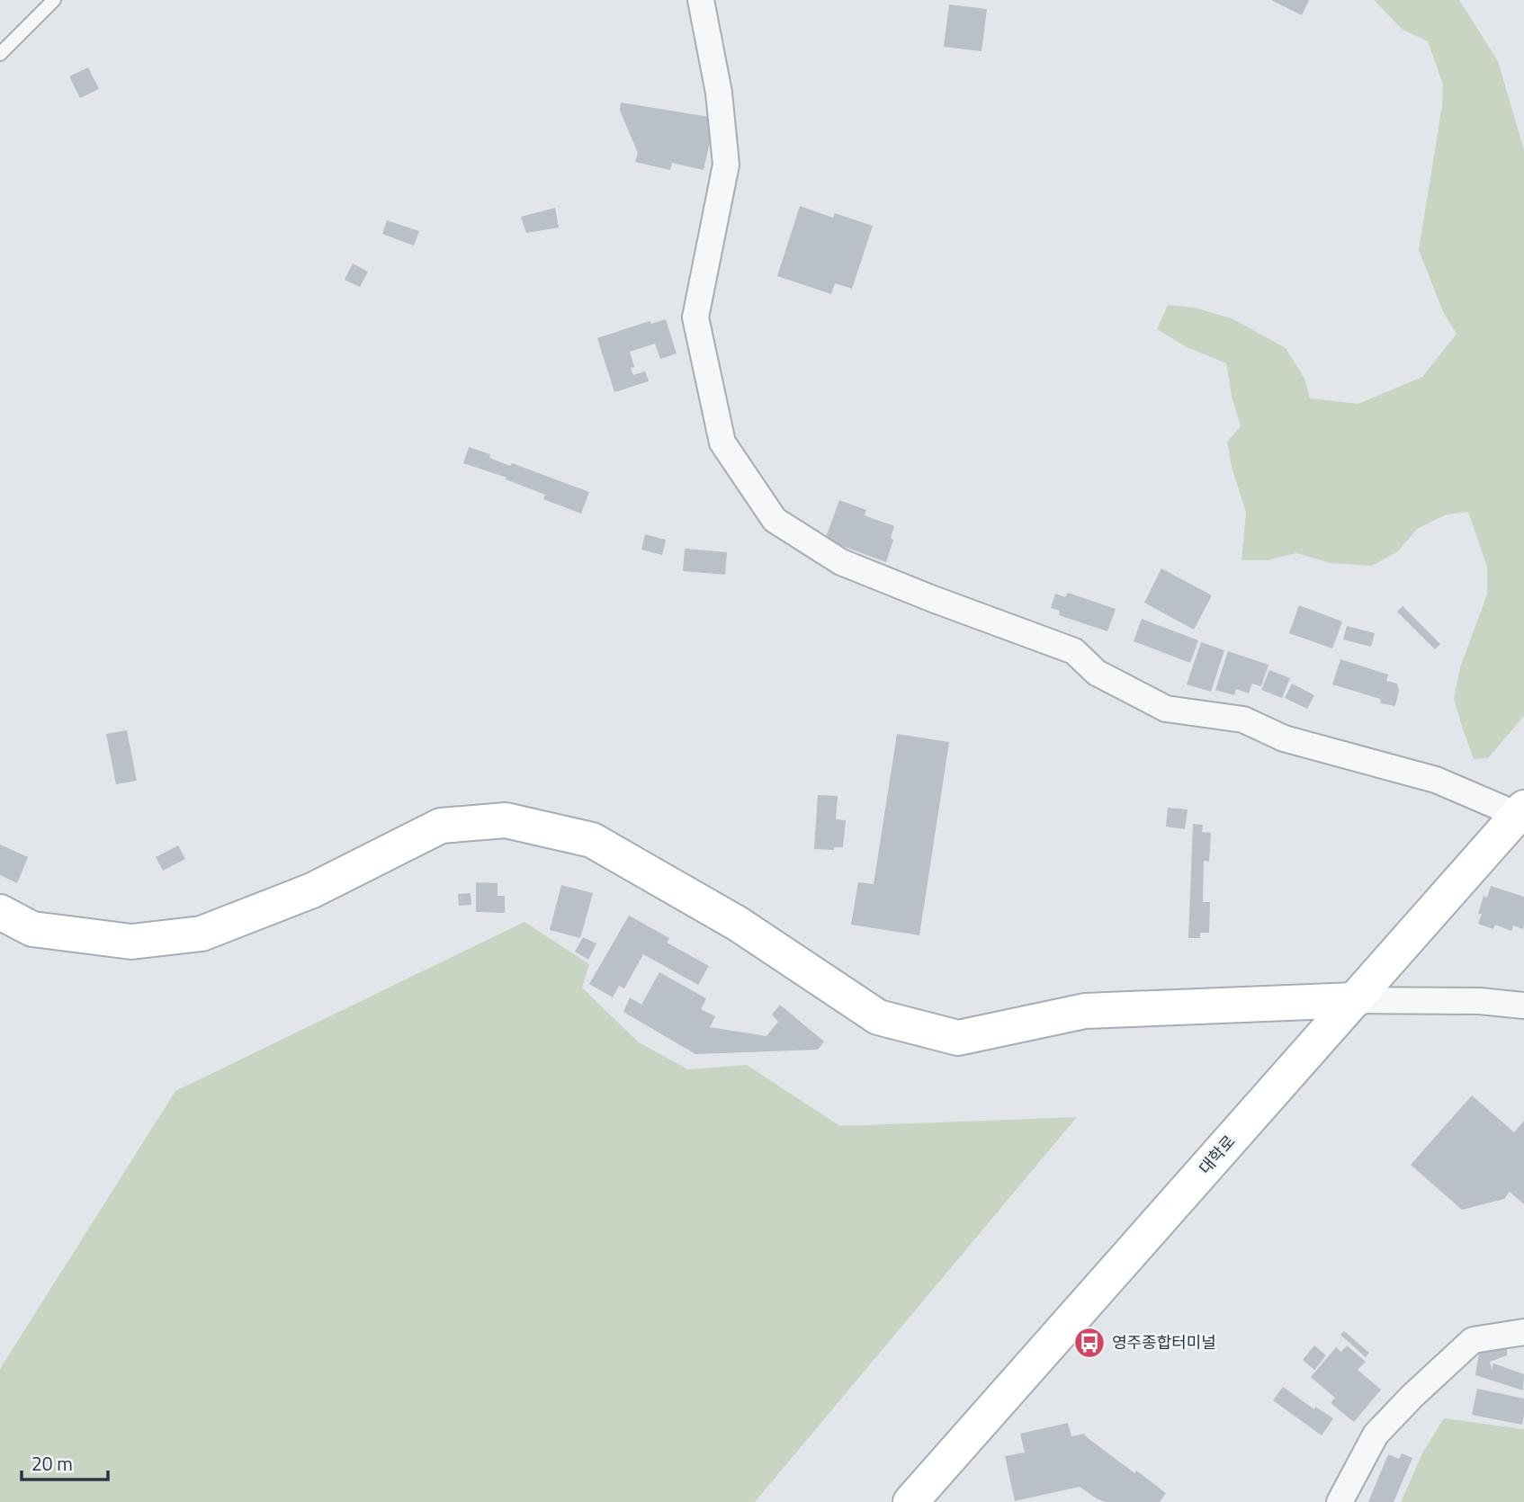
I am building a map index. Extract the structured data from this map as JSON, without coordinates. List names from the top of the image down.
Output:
{
  "streets": {
    "street": ["대학로"]
  },
  "places": {
    "bus stop": ["영주종합터미널"]
  },
  "scale_bar": "20 m"
}
